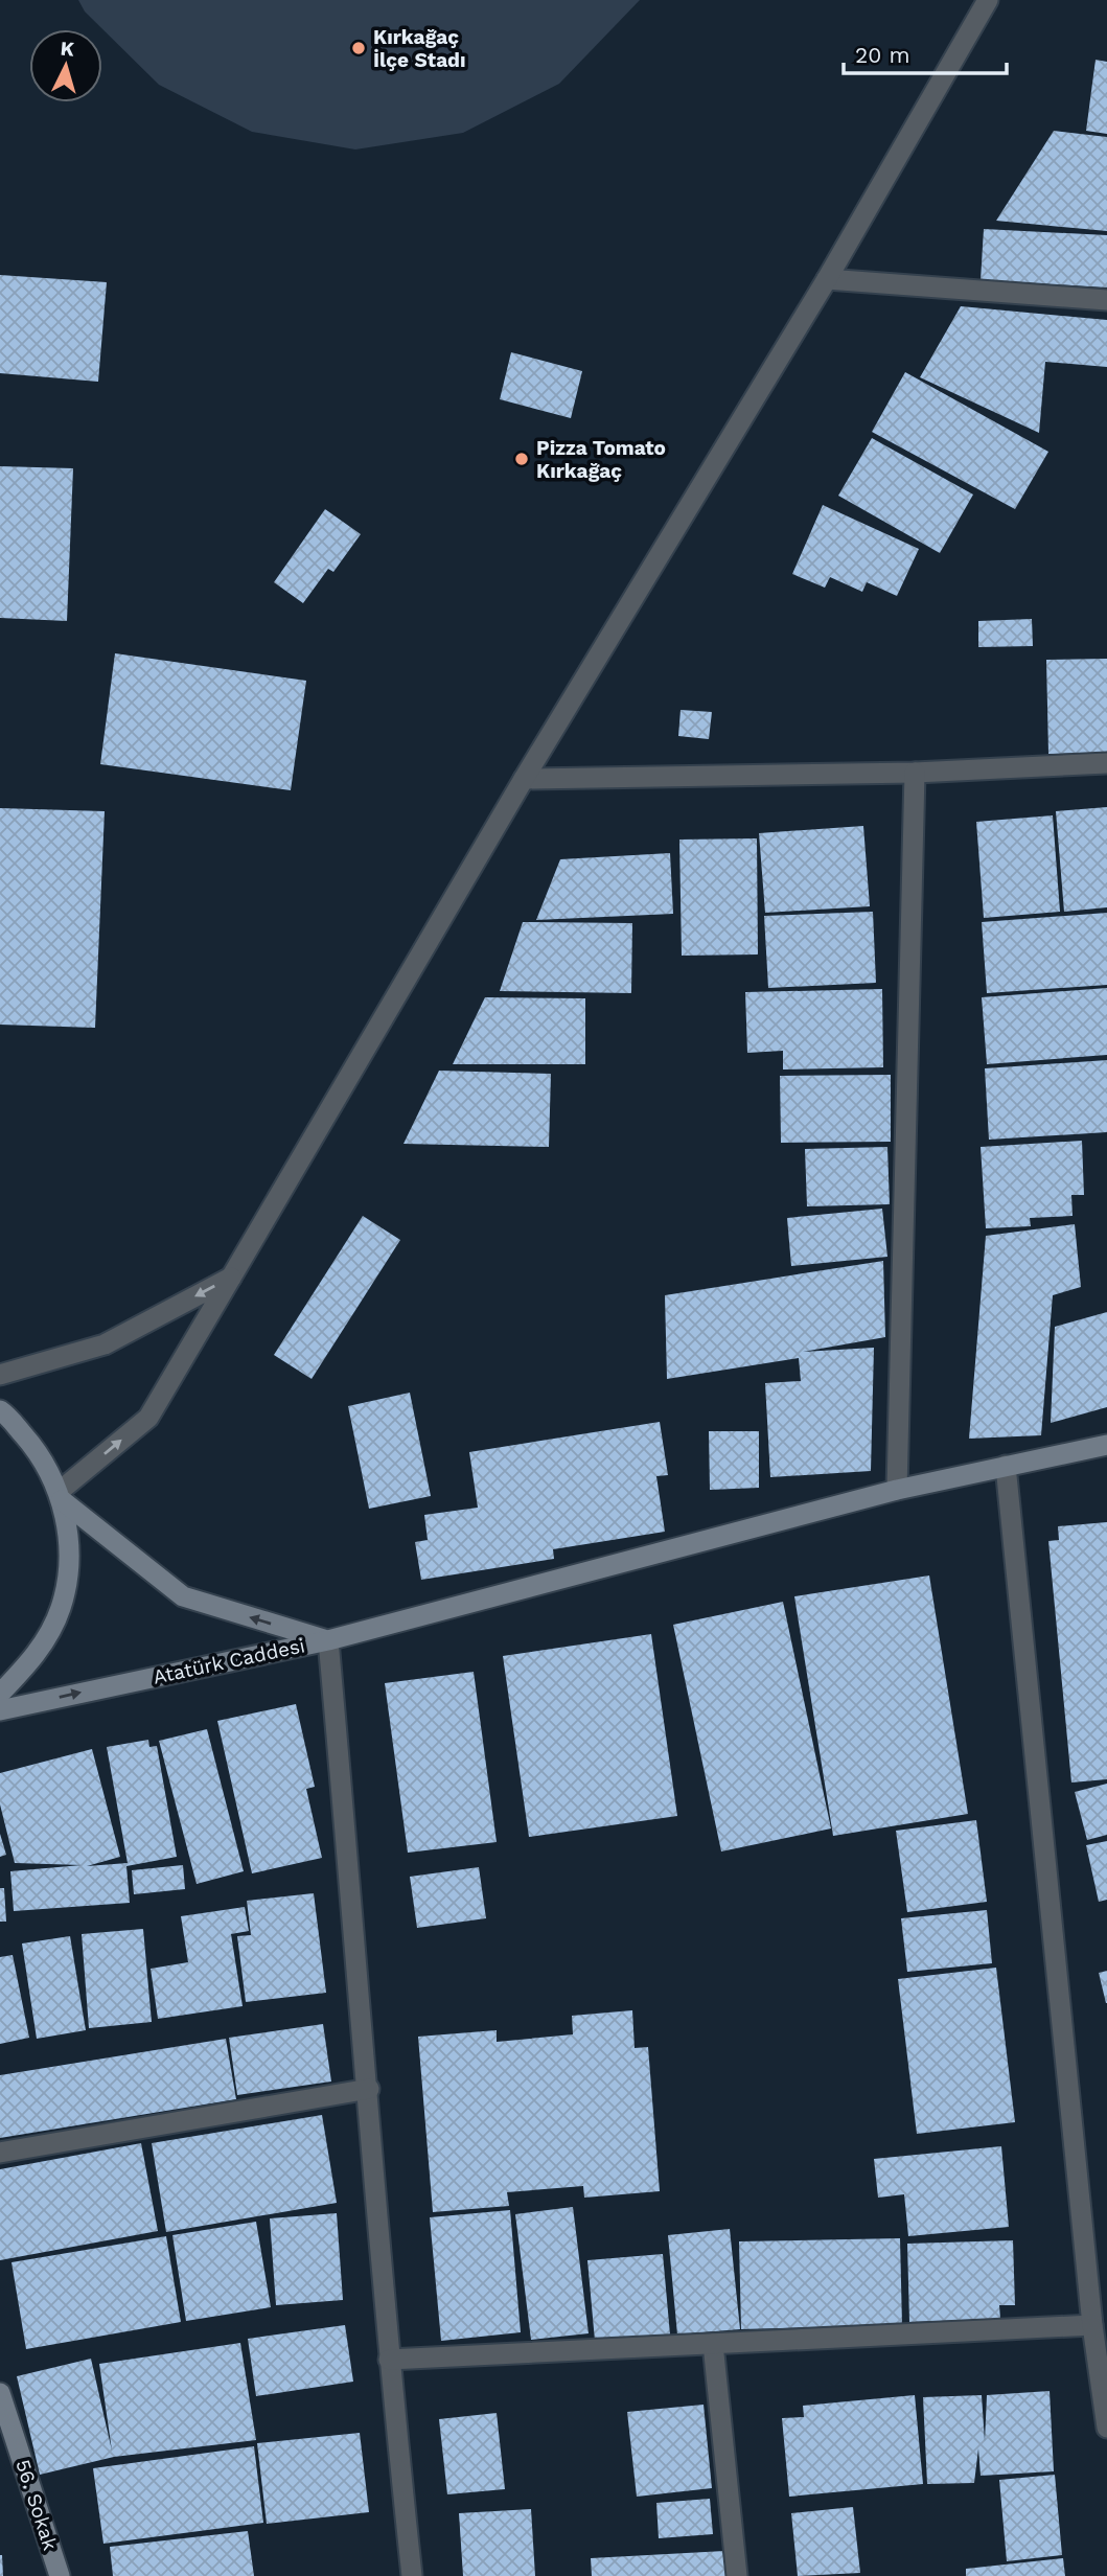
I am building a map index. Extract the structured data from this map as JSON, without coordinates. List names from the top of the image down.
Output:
{
  "streets": {
    "main road": ["Atatürk Caddesi", "56. Sokak"]
  },
  "places": ["Kırkağaç İlçe Stadı", "Pizza Tomato Kırkağaç"],
  "scale_bar": "20 m",
  "north": "top"
}
